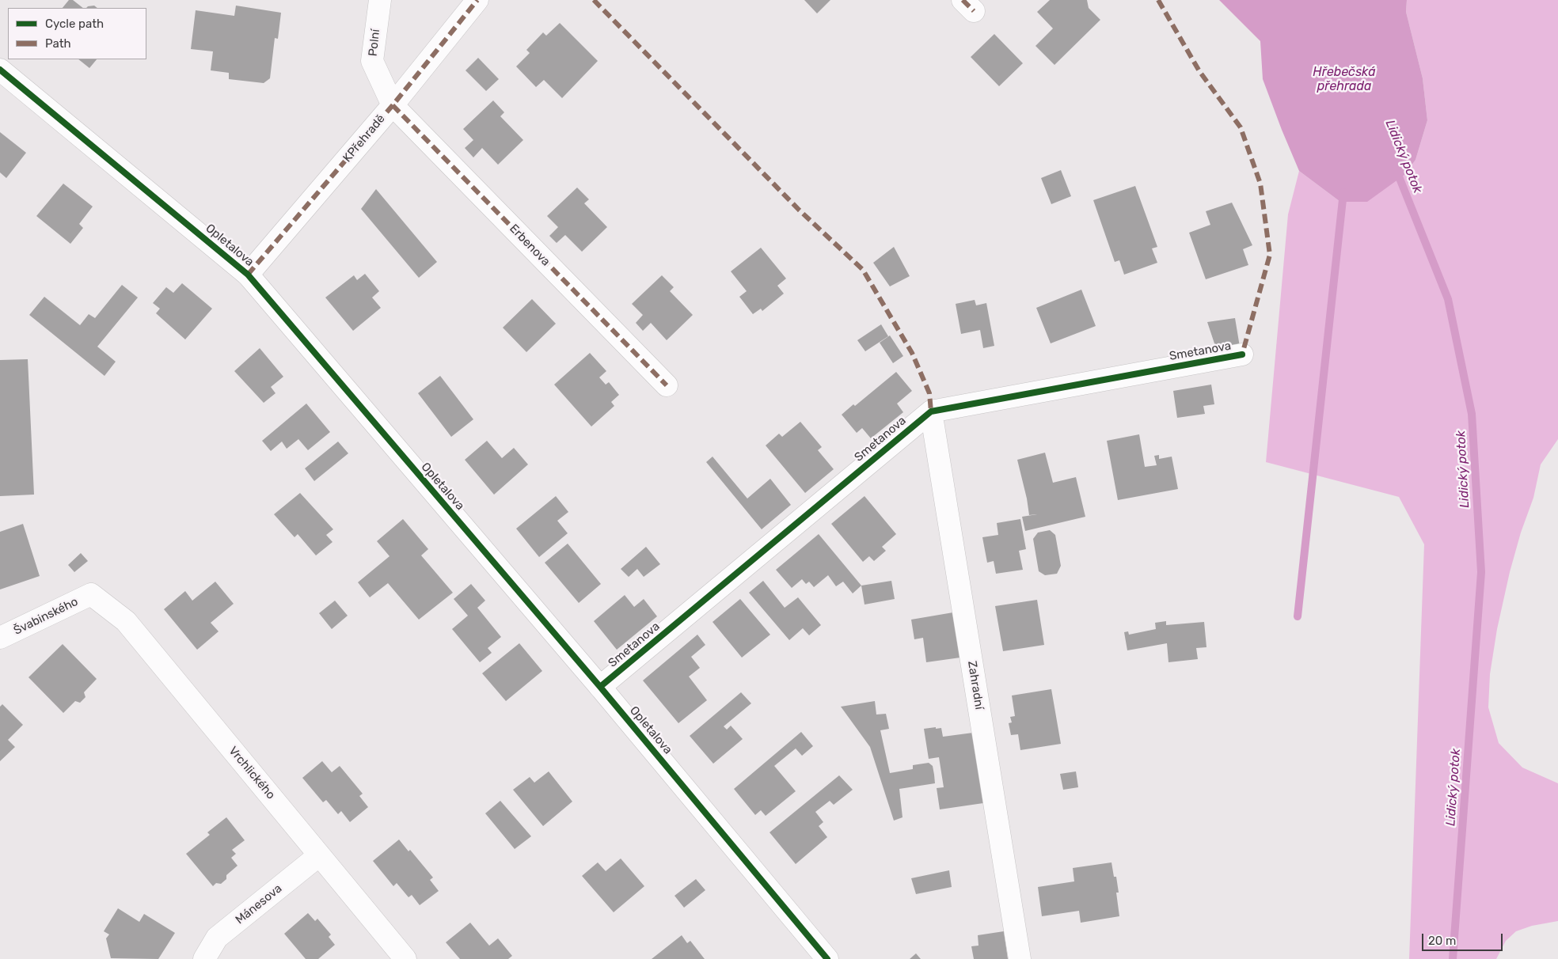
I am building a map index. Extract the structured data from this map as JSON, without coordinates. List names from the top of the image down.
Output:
{
  "streets": {
    "street": [
      "Polní",
      "KPřehradě",
      "Opletalova",
      "Erbenova",
      "Smetanova",
      "Švabinského",
      "Zahradní",
      "Vrchlického",
      "Mánesova"
    ]
  },
  "crossings": [
    ["Polní", "KPřehradě"],
    ["Polní", "Erbenova"],
    ["KPřehradě", "Opletalova"],
    ["KPřehradě", "Erbenova"],
    ["Opletalova", "Smetanova"],
    ["Smetanova", "Zahradní"],
    ["Švabinského", "Vrchlického"],
    ["Vrchlického", "Mánesova"]
  ],
  "water": ["Hřebečská přehrada", "Lidický potok"],
  "legend": ["Cycle path", "Path"],
  "scale_bar": "20 m"
}
